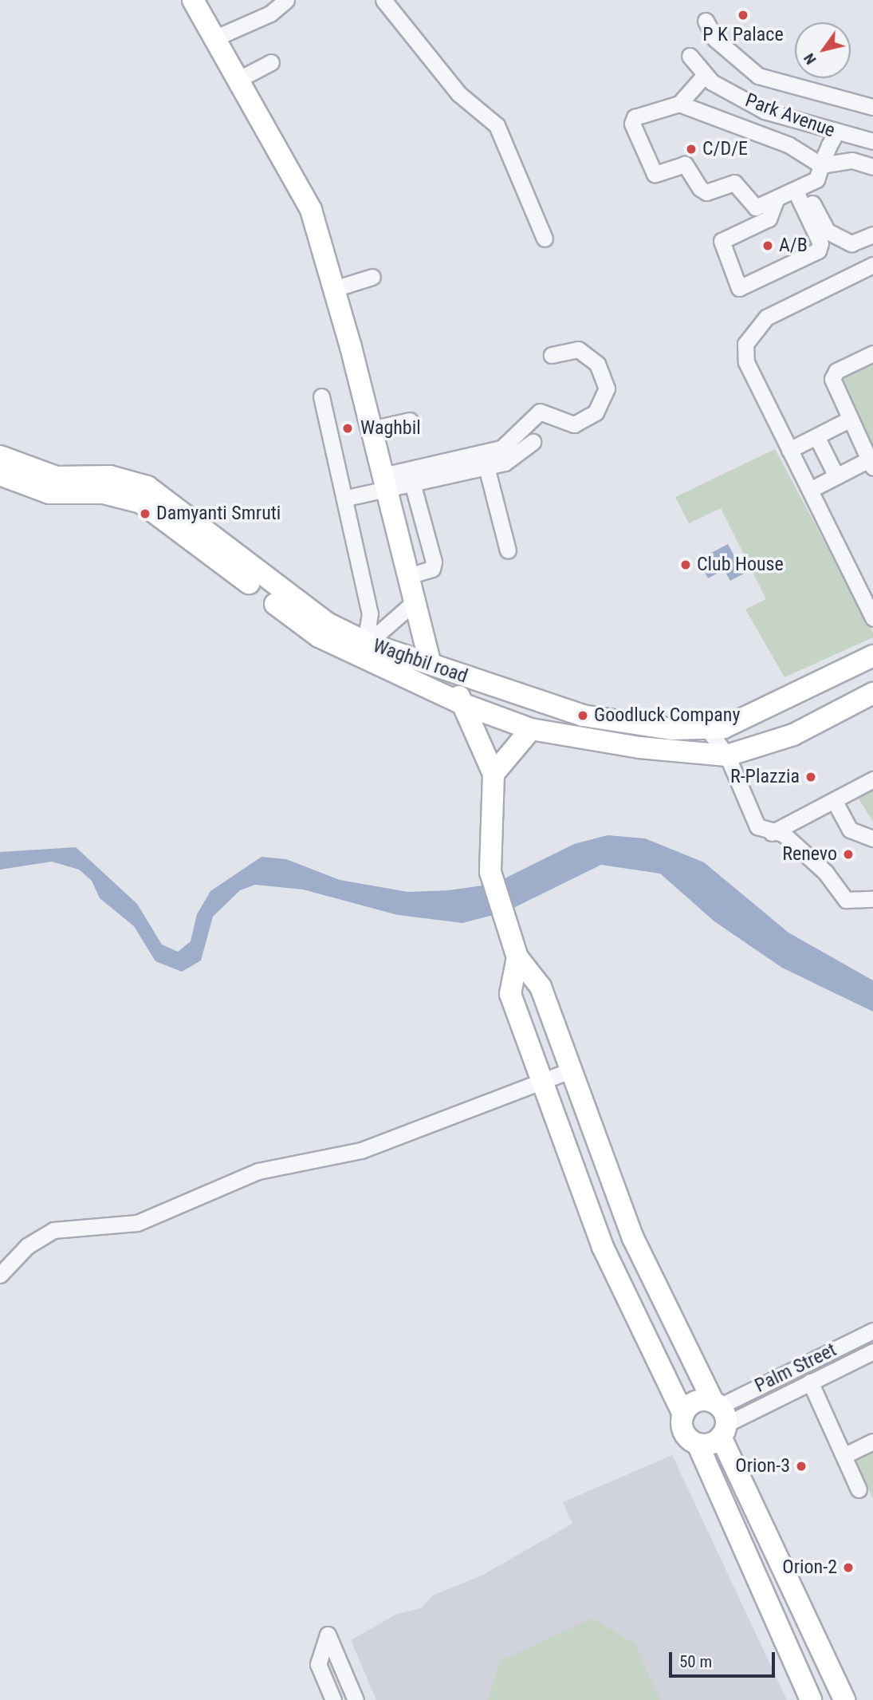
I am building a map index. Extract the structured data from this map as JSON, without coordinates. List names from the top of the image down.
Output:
{
  "streets": {
    "main road": ["Waghbil road"],
    "street": ["Park Avenue", "Palm Street"]
  },
  "places": [
    "P K Palace",
    "C/D/E",
    "A/B",
    "Waghbil",
    "Damyanti Smruti",
    "Club House",
    "Goodluck Company",
    "R-Plazzia",
    "Renevo",
    "Orion-3",
    "Orion-2"
  ],
  "scale_bar": "50 m",
  "north": "bottom left"
}
